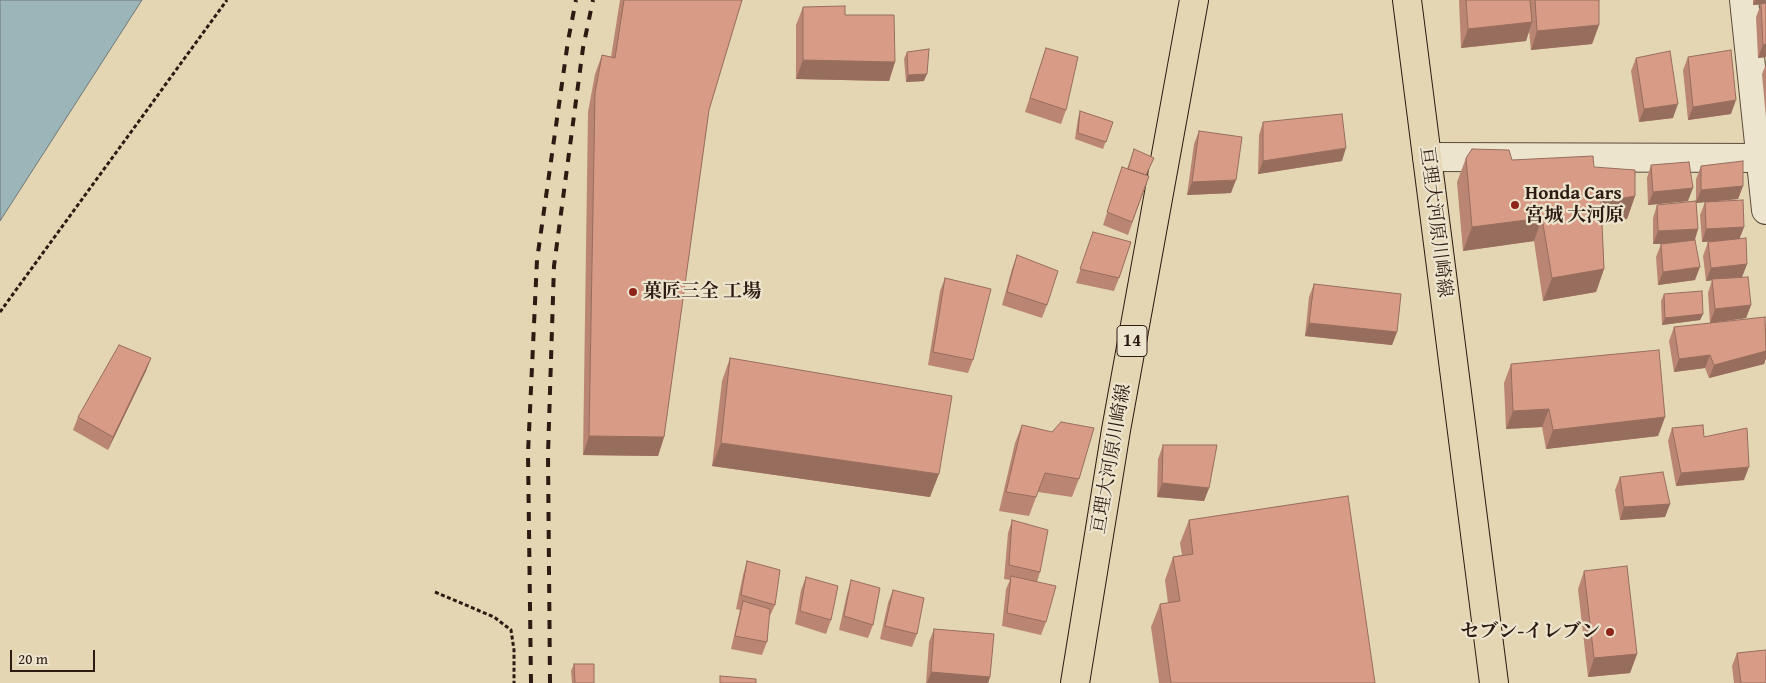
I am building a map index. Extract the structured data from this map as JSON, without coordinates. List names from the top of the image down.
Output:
{
  "streets": {
    "main road": ["亘理大河原川崎線", "14"]
  },
  "places": ["Honda Cars 宮城 大河原", "菓匠三全 工場", "セブン-イレブン"],
  "scale_bar": "20 m"
}
